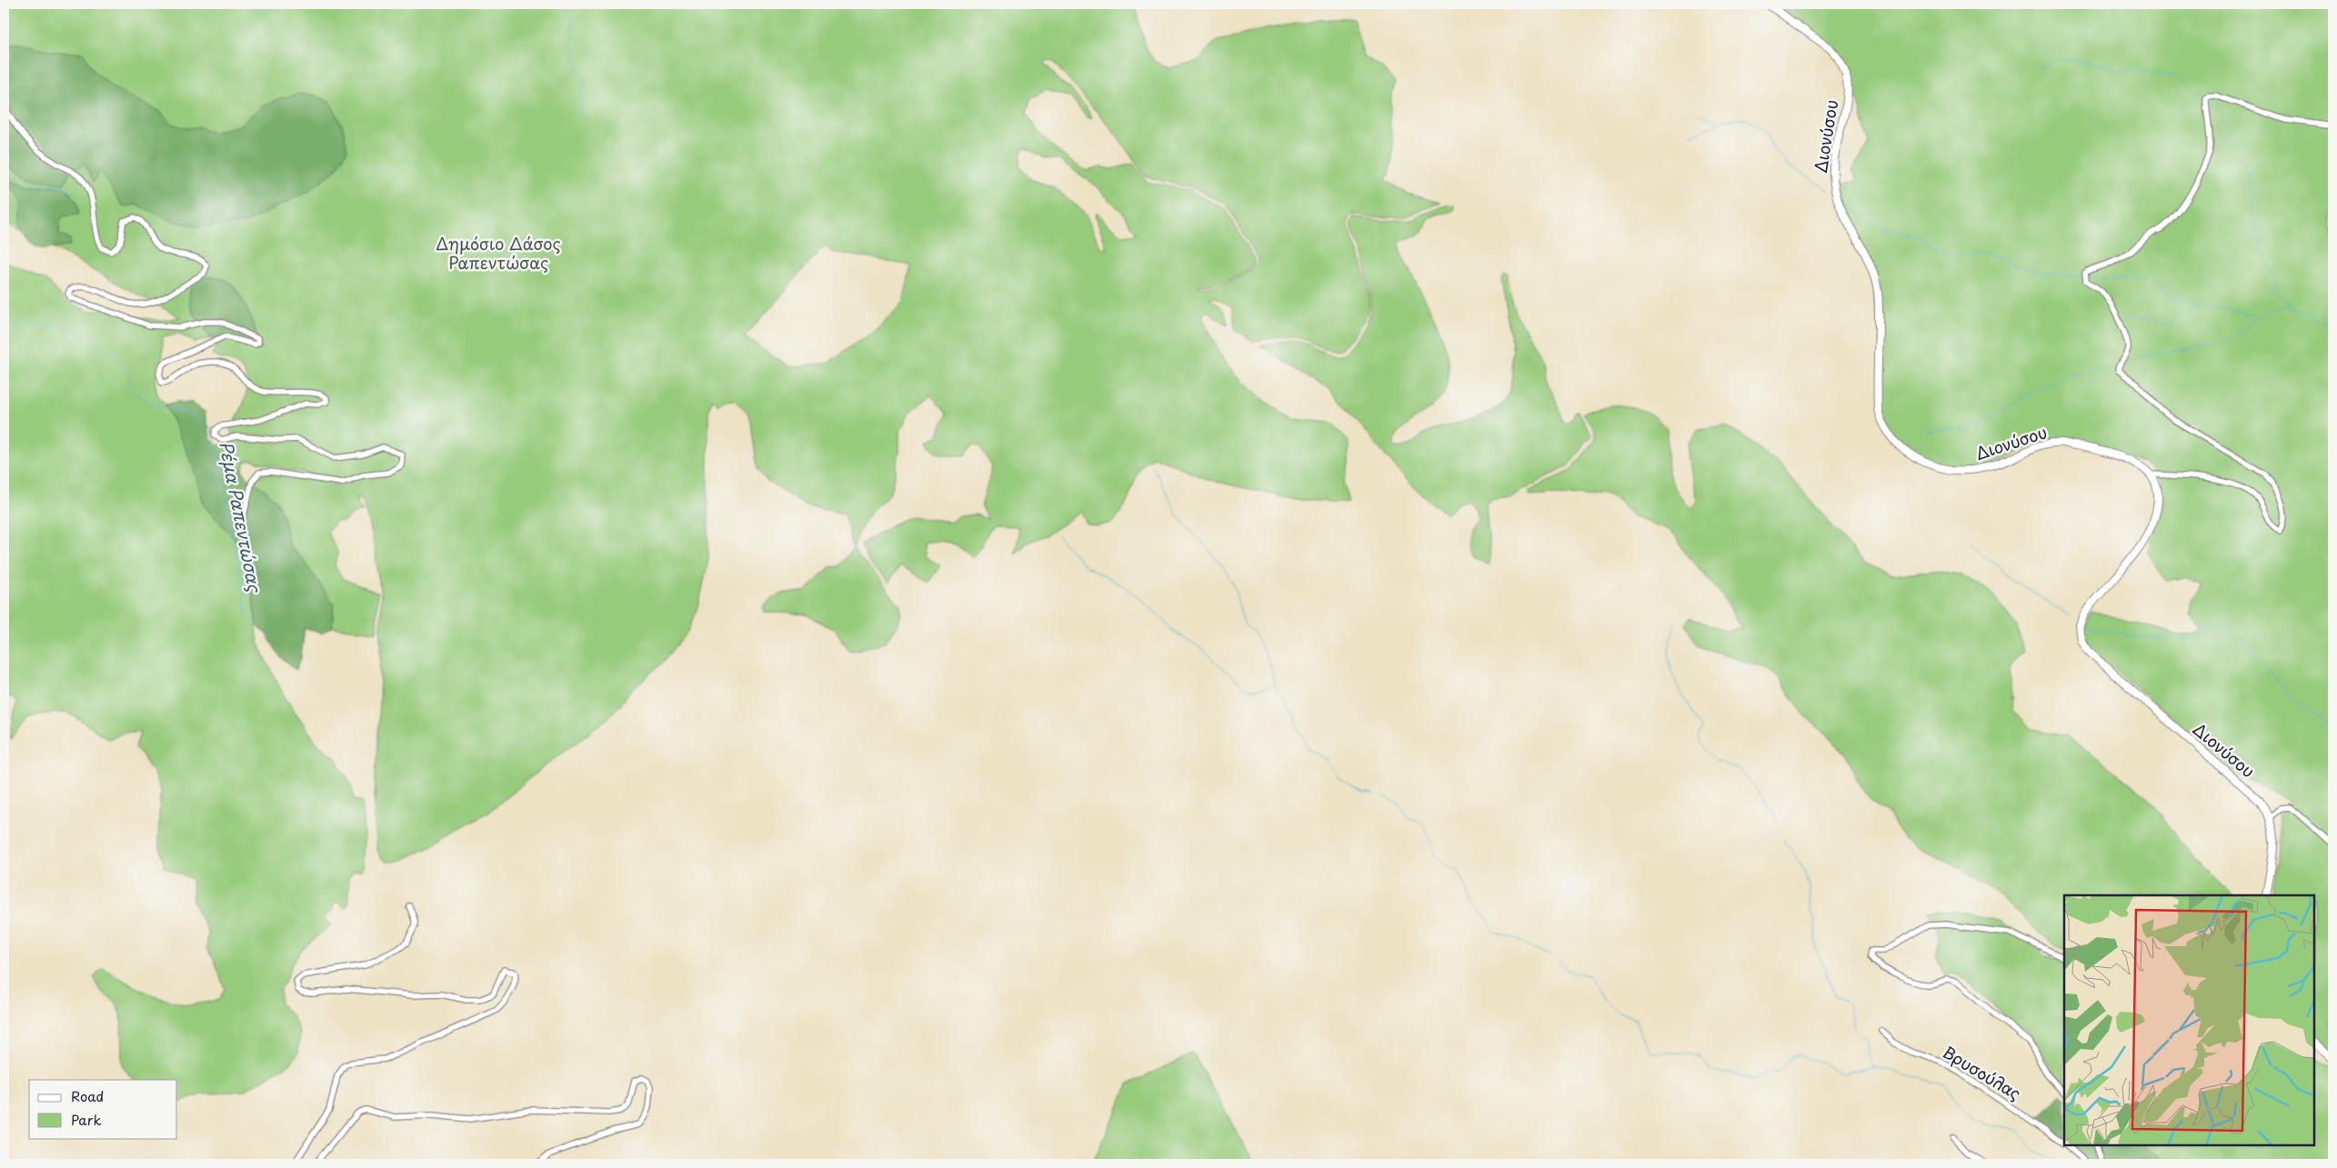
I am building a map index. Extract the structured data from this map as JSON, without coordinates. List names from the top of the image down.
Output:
{
  "streets": {
    "main road": ["Διονύσου"],
    "street": ["Βρυσούλας"]
  },
  "water": ["Ρέμα Ραπεντώσας"],
  "parks": ["Δημόσιο Δάσος Ραπεντώσας"],
  "legend": ["Road", "Park"]
}
